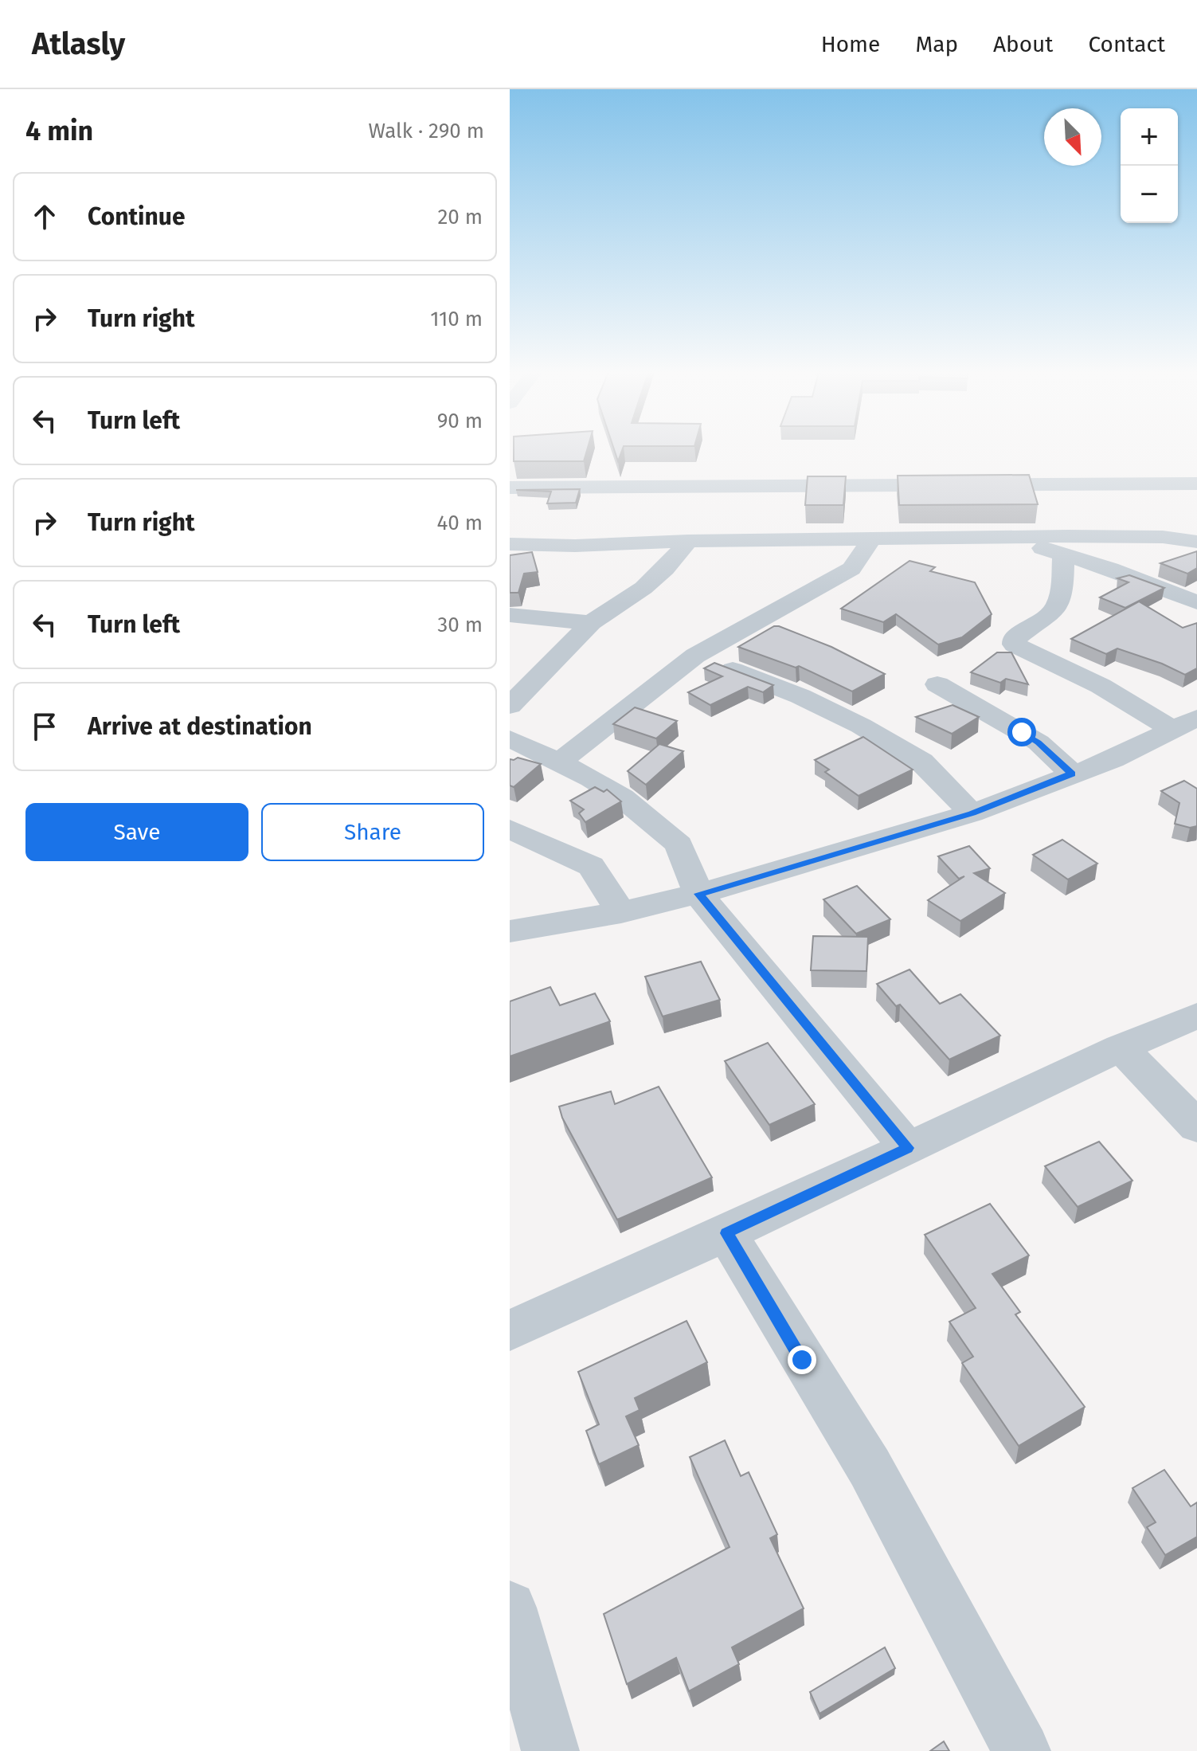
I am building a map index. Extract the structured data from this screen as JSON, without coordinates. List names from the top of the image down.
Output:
{
  "north": "bottom right",
  "page": {
    "header": "Atlasly",
    "nav": [
      "Home",
      "Map",
      "About",
      "Contact"
    ],
    "heading": ["4 min", "Walk · 290 m"],
    "map_buttons": ["+", "−"],
    "list": [
      ["Continue", "20 m"],
      ["Turn right", "110 m"],
      ["Turn left", "90 m"],
      ["Turn right", "40 m"],
      ["Turn left", "30 m"],
      "Arrive at destination"
    ],
    "buttons": ["Save", "Share"]
  }
}
